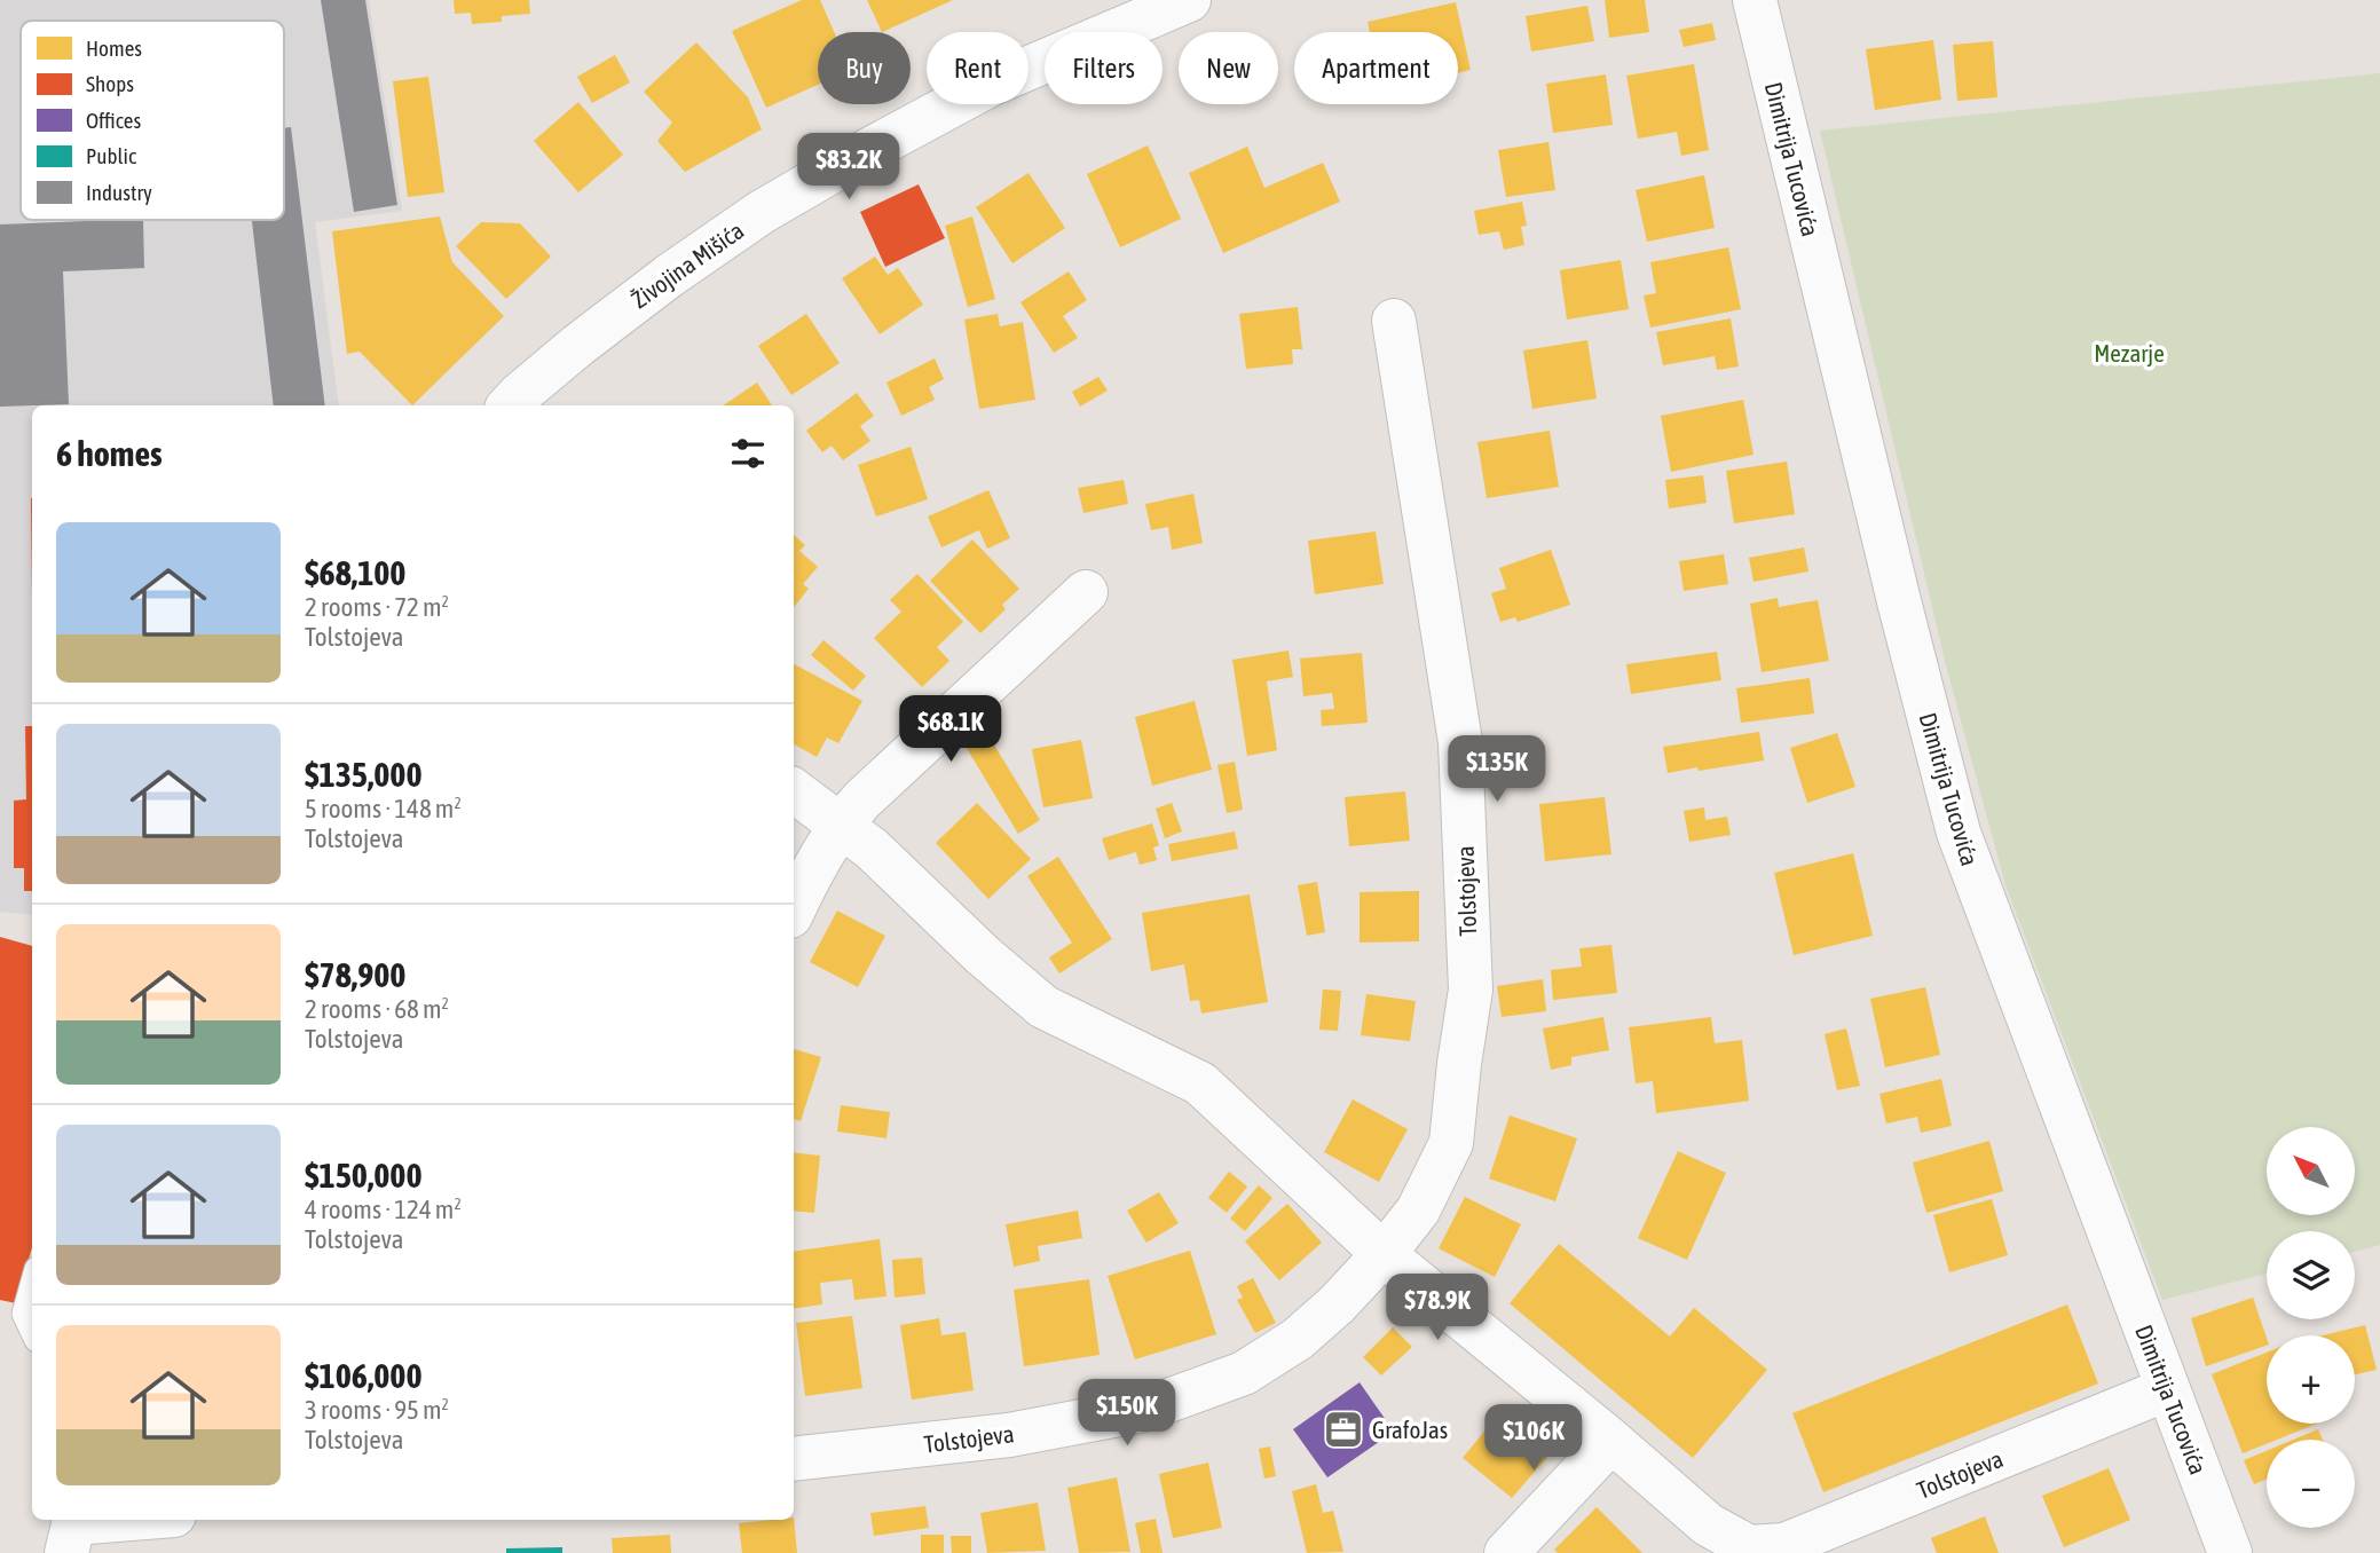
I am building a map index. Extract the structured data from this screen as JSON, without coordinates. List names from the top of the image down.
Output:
{
  "streets": {
    "street": ["Dimitrija Tucovića", "Živojina Mišića", "Tolstojeva"]
  },
  "crossings": [
    ["Dimitrija Tucovića", "Tolstojeva"]
  ],
  "parks": ["Mezarje"],
  "places": {
    "office": ["GrafoJas"]
  },
  "legend": [
    "Homes",
    "Shops",
    "Offices",
    "Public",
    "Industry"
  ],
  "north": "top left",
  "page": {
    "chip": [
      "Buy",
      "Rent",
      "Filters",
      "New",
      "Apartment"
    ],
    "price": [
      "$83.2K",
      "$68.1K",
      "$135K",
      "$78.9K",
      "$150K",
      "$106K"
    ],
    "heading": "6 homes",
    "list": [
      {
        "name": "$68,100",
        "note": "2 rooms · 72 m² · Tolstojeva"
      },
      {
        "name": "$135,000",
        "note": "5 rooms · 148 m² · Tolstojeva"
      },
      {
        "name": "$78,900",
        "note": "2 rooms · 68 m² · Tolstojeva"
      },
      {
        "name": "$150,000",
        "note": "4 rooms · 124 m² · Tolstojeva"
      },
      {
        "name": "$106,000",
        "note": "3 rooms · 95 m² · Tolstojeva"
      }
    ],
    "map_buttons": ["+", "−"]
  }
}
